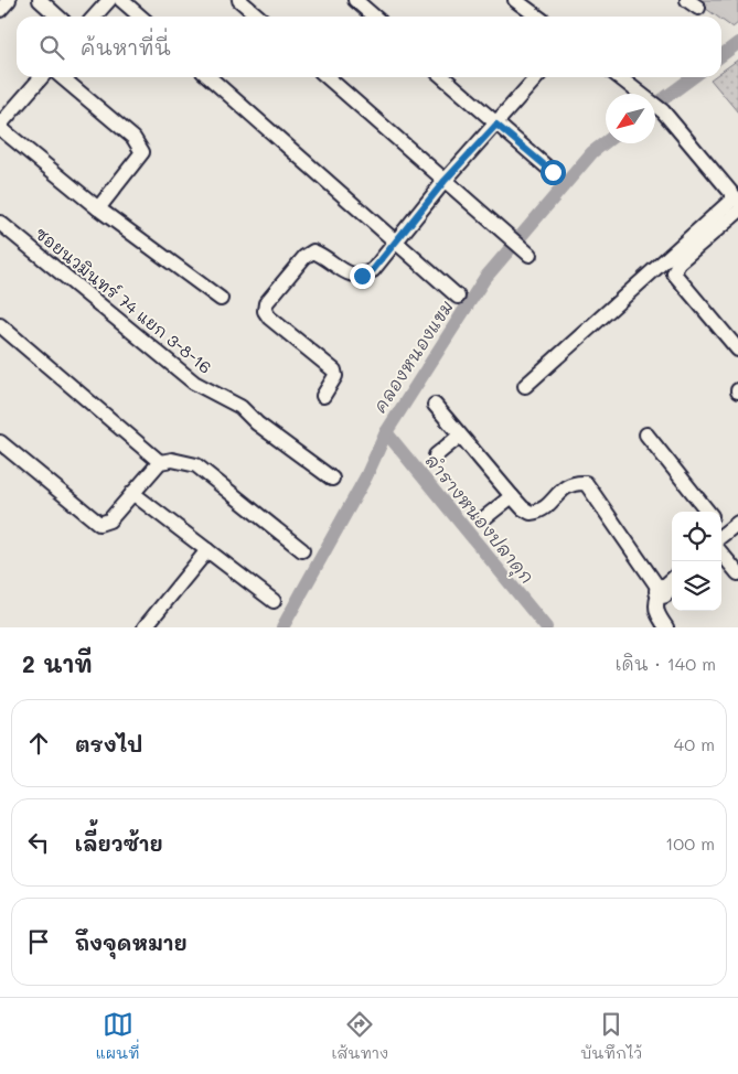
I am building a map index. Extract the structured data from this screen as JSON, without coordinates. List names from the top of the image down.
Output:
{
  "streets": {
    "street": ["ซอยนวมินทร์ 74 แยก 3-8-16"]
  },
  "water": ["คลองหนองแขม", "ลำรางหนองปลาดุก"],
  "north": "bottom left",
  "page": {
    "search": "ค้นหาที่นี่",
    "heading": ["2 นาที", "เดิน · 140 m"],
    "list": [
      ["ตรงไป", "40 m"],
      ["เลี้ยวซ้าย", "100 m"],
      "ถึงจุดหมาย"
    ],
    "nav": ["แผนที่", "เส้นทาง", "บันทึกไว้"]
  }
}
